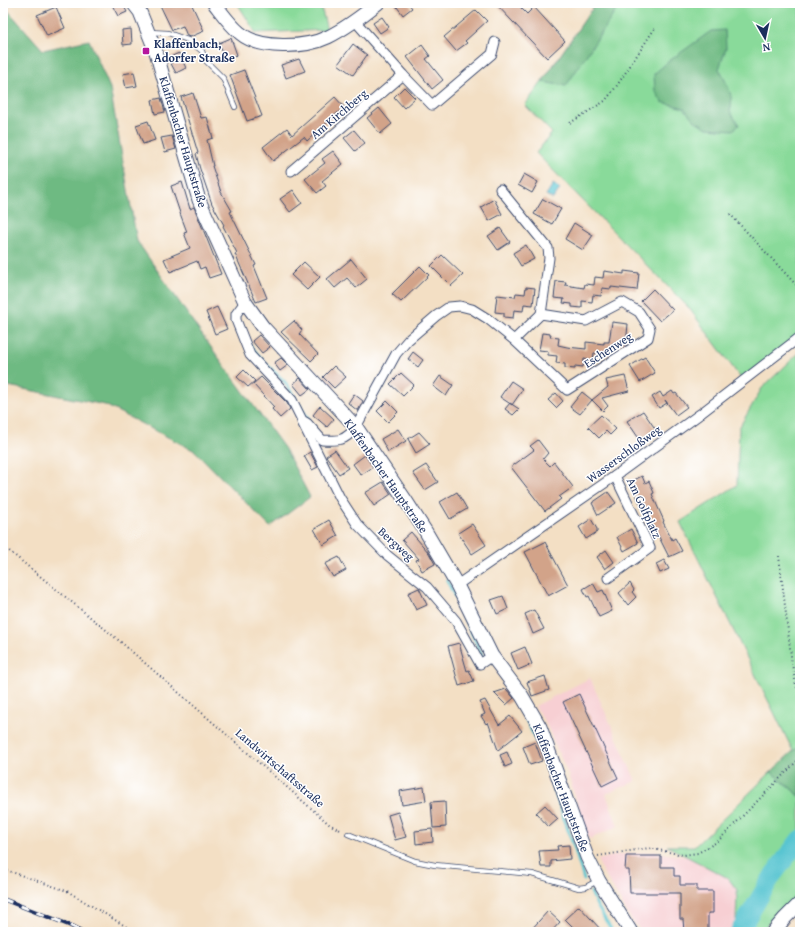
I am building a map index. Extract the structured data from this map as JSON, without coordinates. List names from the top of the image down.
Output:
{
  "streets": {
    "street": [
      "Am Kirchberg",
      "Klaffenbacher Hauptstraße",
      "Eschenweg",
      "Wasserschloßweg",
      "Am Golfplatz",
      "Bergweg"
    ],
    "path": ["Landwirtschaftsstraße"]
  },
  "crossings": [
    ["Klaffenbacher Hauptstraße", "Eschenweg"],
    ["Klaffenbacher Hauptstraße", "Wasserschloßweg"],
    ["Klaffenbacher Hauptstraße", "Bergweg"],
    ["Eschenweg", "Bergweg"],
    ["Wasserschloßweg", "Am Golfplatz"]
  ],
  "places": {
    "transit": ["Klaffenbach, Adorfer Straße"]
  },
  "north": "bottom"
}
